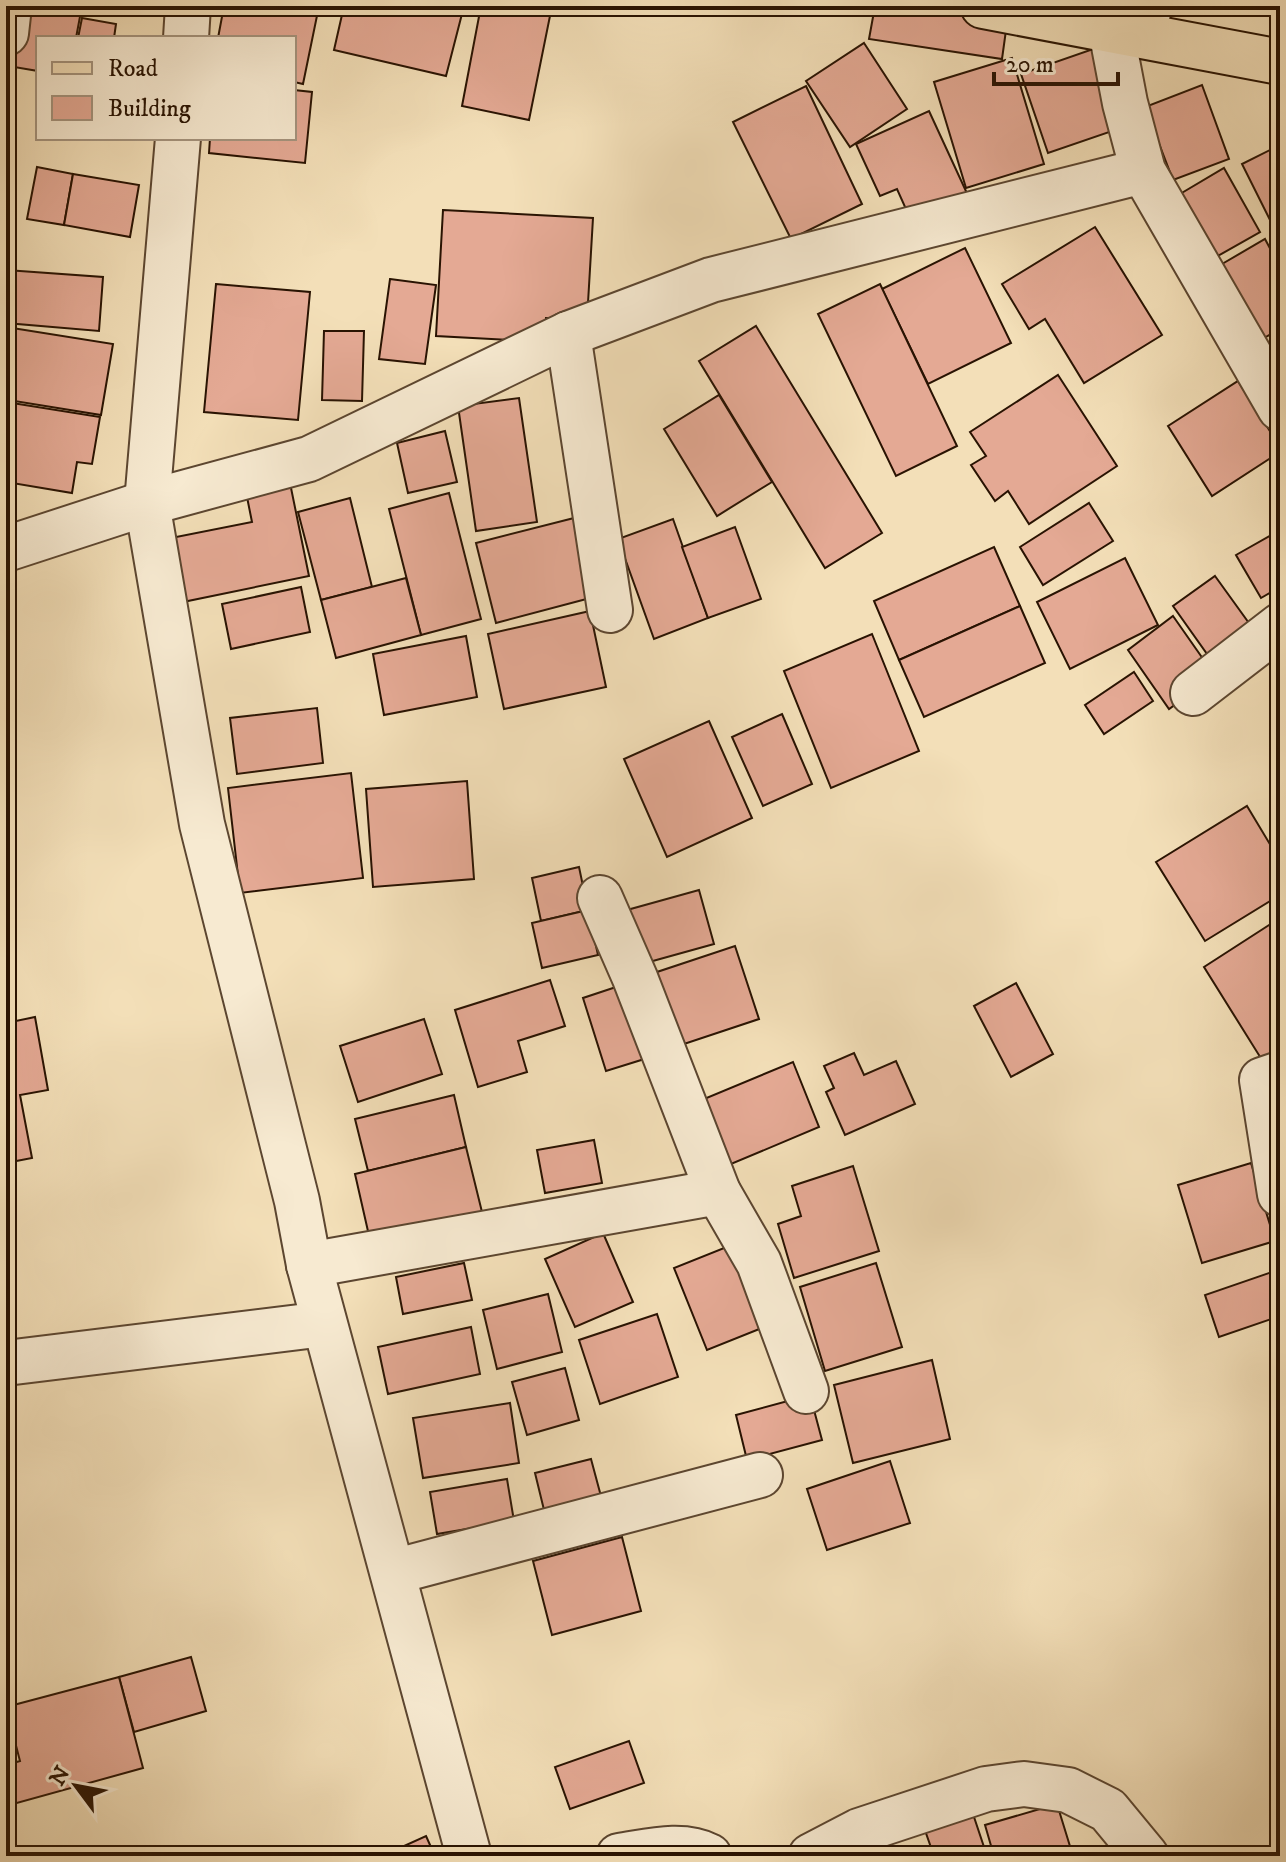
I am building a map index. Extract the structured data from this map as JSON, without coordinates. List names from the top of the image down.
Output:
{
  "legend": ["Road", "Building"],
  "scale_bar": "20 m",
  "north": "top left"
}
